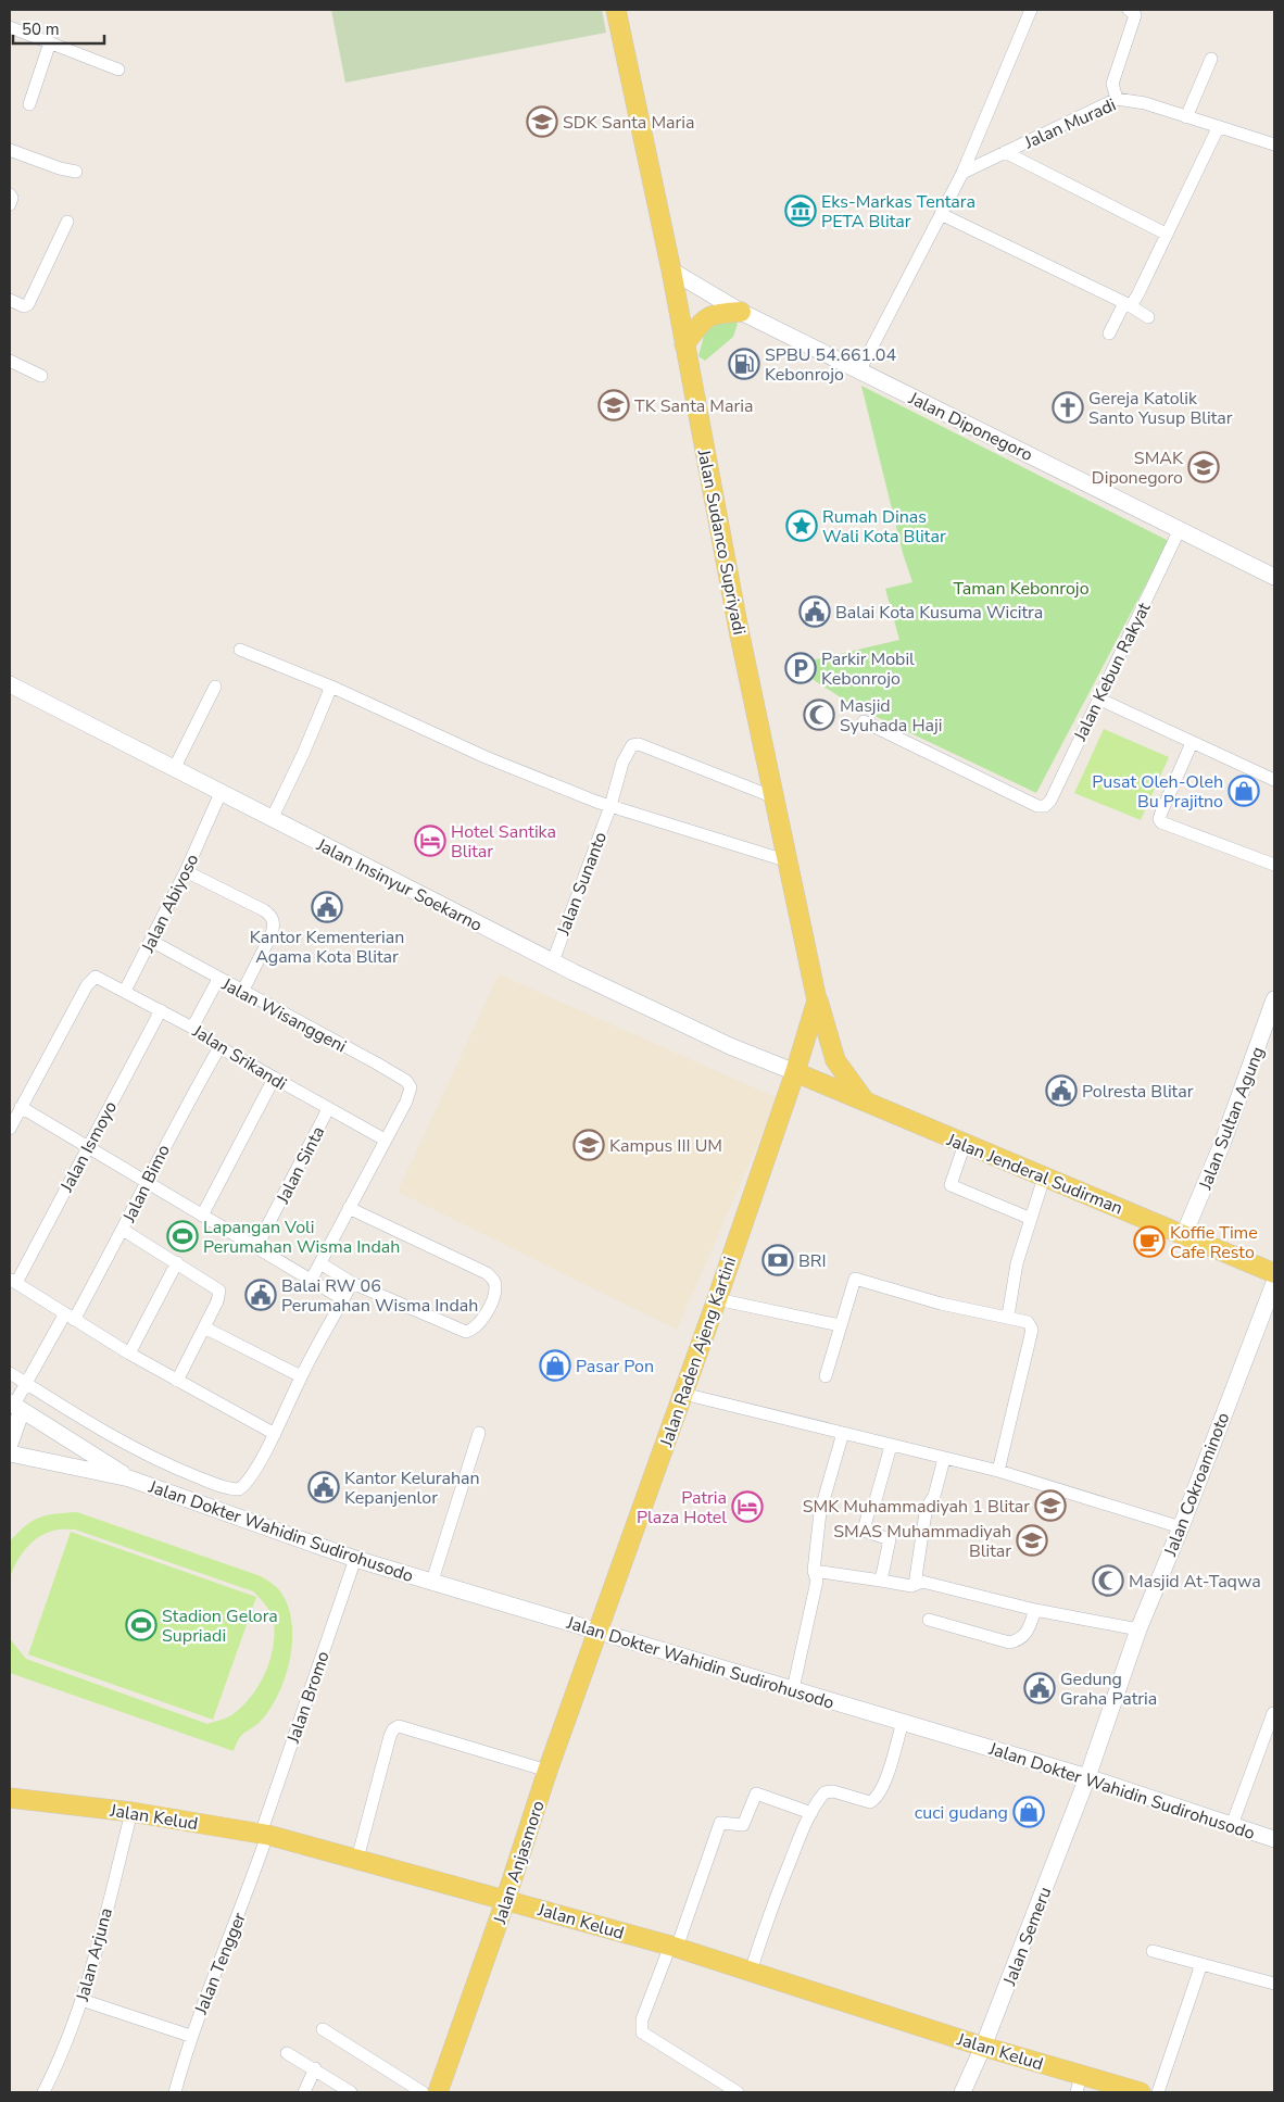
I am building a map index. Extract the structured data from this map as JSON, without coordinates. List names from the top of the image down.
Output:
{
  "streets": {
    "main road": [
      "Jalan Diponegoro",
      "Jalan Sudanco Supriyadi",
      "Jalan Insinyur Soekarno",
      "Jalan Sultan Agung",
      "Jalan Jenderal Sudirman",
      "Jalan Raden Ajeng Kartini",
      "Jalan Cokroaminoto",
      "Jalan Dokter Wahidin Sudirohusodo",
      "Jalan Kelud",
      "Jalan Anjasmoro",
      "Jalan Semeru"
    ],
    "street": [
      "Jalan Muradi",
      "Jalan Kebun Rakyat",
      "Jalan Sunanto",
      "Jalan Abiyoso",
      "Jalan Wisanggeni",
      "Jalan Srikandi",
      "Jalan Ismoyo",
      "Jalan Sinta",
      "Jalan Bimo",
      "Jalan Bromo",
      "Jalan Arjuna",
      "Jalan Tengger"
    ]
  },
  "crossings": [
    ["Jalan Diponegoro", "Jalan Sudanco Supriyadi"],
    ["Jalan Diponegoro", "Jalan Kebun Rakyat"],
    ["Jalan Sudanco Supriyadi", "Jalan Sunanto"],
    ["Jalan Sudanco Supriyadi", "Jalan Insinyur Soekarno"],
    ["Jalan Sudanco Supriyadi", "Jalan Jenderal Sudirman"],
    ["Jalan Sudanco Supriyadi", "Jalan Raden Ajeng Kartini"],
    ["Jalan Sunanto", "Jalan Insinyur Soekarno"],
    ["Jalan Insinyur Soekarno", "Jalan Abiyoso"],
    ["Jalan Insinyur Soekarno", "Jalan Jenderal Sudirman"],
    ["Jalan Insinyur Soekarno", "Jalan Raden Ajeng Kartini"],
    ["Jalan Abiyoso", "Jalan Wisanggeni"],
    ["Jalan Abiyoso", "Jalan Srikandi"],
    ["Jalan Wisanggeni", "Jalan Srikandi"],
    ["Jalan Srikandi", "Jalan Ismoyo"],
    ["Jalan Srikandi", "Jalan Sinta"],
    ["Jalan Srikandi", "Jalan Bimo"],
    ["Jalan Sultan Agung", "Jalan Jenderal Sudirman"],
    ["Jalan Jenderal Sudirman", "Jalan Raden Ajeng Kartini"],
    ["Jalan Bimo", "Jalan Dokter Wahidin Sudirohusodo"],
    ["Jalan Raden Ajeng Kartini", "Jalan Dokter Wahidin Sudirohusodo"],
    ["Jalan Raden Ajeng Kartini", "Jalan Anjasmoro"],
    ["Jalan Cokroaminoto", "Jalan Dokter Wahidin Sudirohusodo"],
    ["Jalan Cokroaminoto", "Jalan Semeru"],
    ["Jalan Dokter Wahidin Sudirohusodo", "Jalan Bromo"],
    ["Jalan Dokter Wahidin Sudirohusodo", "Jalan Anjasmoro"],
    ["Jalan Dokter Wahidin Sudirohusodo", "Jalan Semeru"],
    ["Jalan Bromo", "Jalan Kelud"],
    ["Jalan Bromo", "Jalan Tengger"],
    ["Jalan Kelud", "Jalan Anjasmoro"],
    ["Jalan Kelud", "Jalan Semeru"],
    ["Jalan Kelud", "Jalan Arjuna"],
    ["Jalan Kelud", "Jalan Tengger"]
  ],
  "parks": ["Taman Kebonrojo"],
  "places": {
    "school or university": [
      "SDK Santa Maria",
      "TK Santa Maria",
      "SMAK Diponegoro",
      "Kampus III UM",
      "SMK Muhammadiyah 1 Blitar",
      "SMAS Muhammadiyah Blitar"
    ],
    "museum": ["Eks-Markas Tentara PETA Blitar"],
    "fuel station": ["SPBU 54.661.04 Kebonrojo"],
    "church": ["Gereja Katolik Santo Yusup Blitar"],
    "place": ["Rumah Dinas Wali Kota Blitar"],
    "public building": [
      "Balai Kota Kusuma Wicitra",
      "Kantor Kementerian Agama Kota Blitar",
      "Polresta Blitar",
      "Balai RW 06 Perumahan Wisma Indah",
      "Kantor Kelurahan Kepanjenlor",
      "Gedung Graha Patria"
    ],
    "parking": ["Parkir Mobil Kebonrojo"],
    "mosque": ["Masjid Syuhada Haji", "Masjid At-Taqwa"],
    "shop": ["Pusat Oleh-Oleh Bu Prajitno", "Pasar Pon", "cuci gudang"],
    "hotel": ["Hotel Santika Blitar", "Patria Plaza Hotel"],
    "sports": ["Lapangan Voli Perumahan Wisma Indah", "Stadion Gelora Supriadi"],
    "cafe": ["Koffie Time Cafe Resto"],
    "bank": ["BRI"]
  },
  "scale_bar": "50 m"
}
